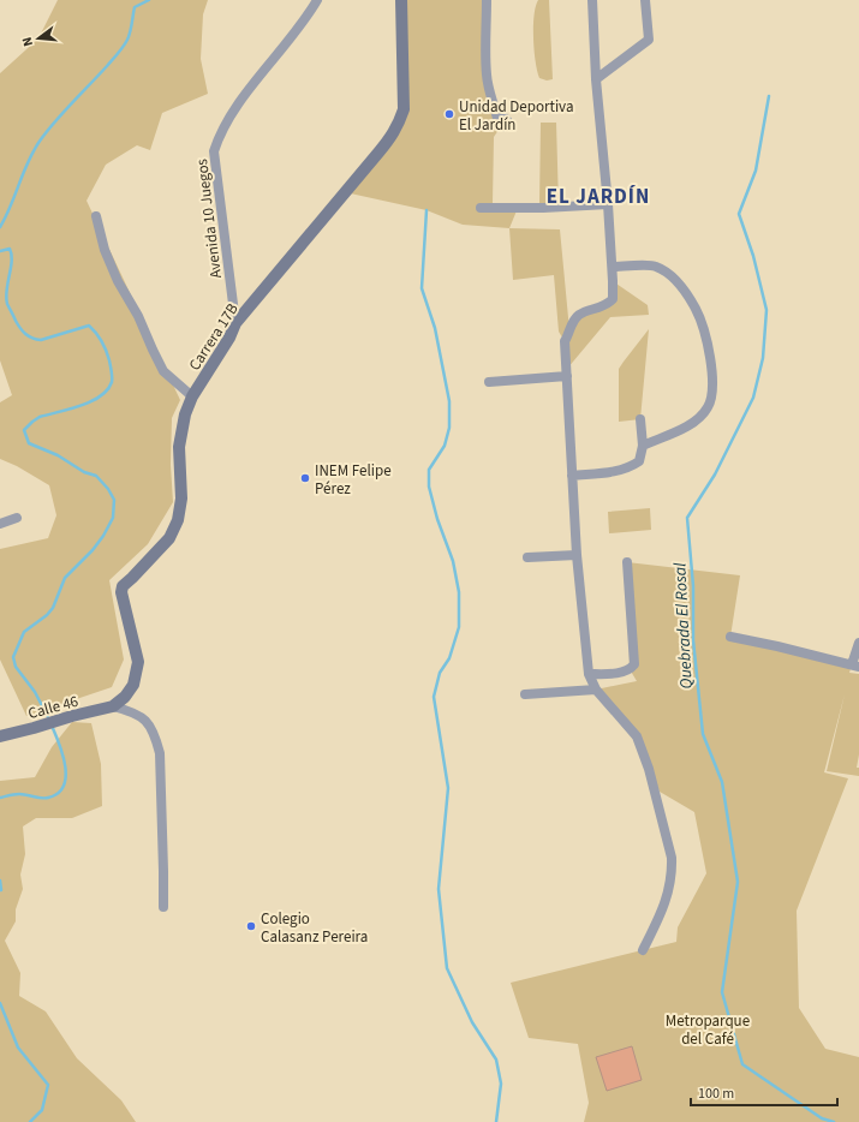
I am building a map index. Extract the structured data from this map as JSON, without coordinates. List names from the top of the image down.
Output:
{
  "streets": {
    "street": ["Avenida 10 Juegos", "Carrera 17B", "Calle 46"]
  },
  "crossings": [
    ["Avenida 10 Juegos", "Carrera 17B"],
    ["Carrera 17B", "Calle 46"]
  ],
  "districts": ["EL JARDÍN"],
  "water": ["Quebrada El Rosal"],
  "parks": ["Metroparque del Café"],
  "places": ["Unidad Deportiva El Jardín", "INEM Felipe Pérez", "Colegio Calasanz Pereira"],
  "scale_bar": "100 m",
  "north": "left"
}
